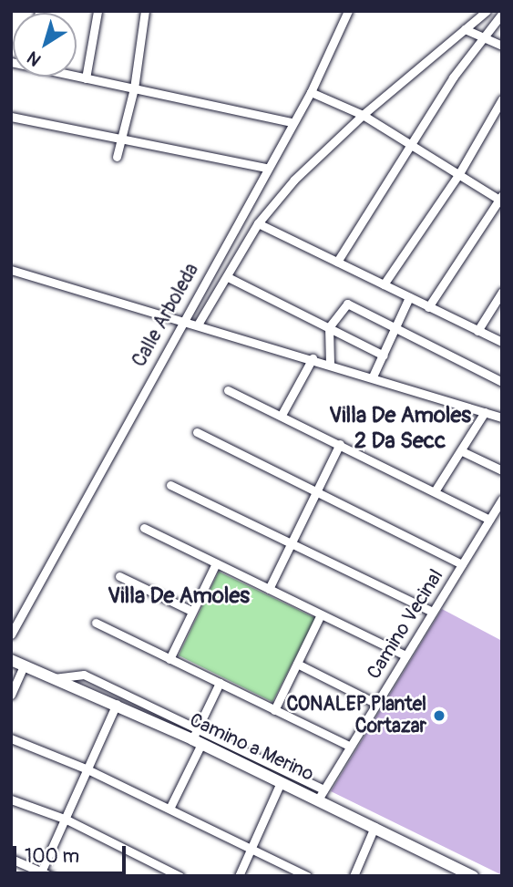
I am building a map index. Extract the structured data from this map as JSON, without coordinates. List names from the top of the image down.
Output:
{
  "streets": {
    "street": ["Calle Arboleda", "Camino Vecinal", "Camino a Merino"]
  },
  "crossings": [
    ["Camino Vecinal", "Camino a Merino"]
  ],
  "districts": ["Villa De Amoles 2 Da Secc", "Villa De Amoles"],
  "places": ["CONALEP Plantel Cortazar"],
  "scale_bar": "100 m",
  "north": "bottom left"
}
